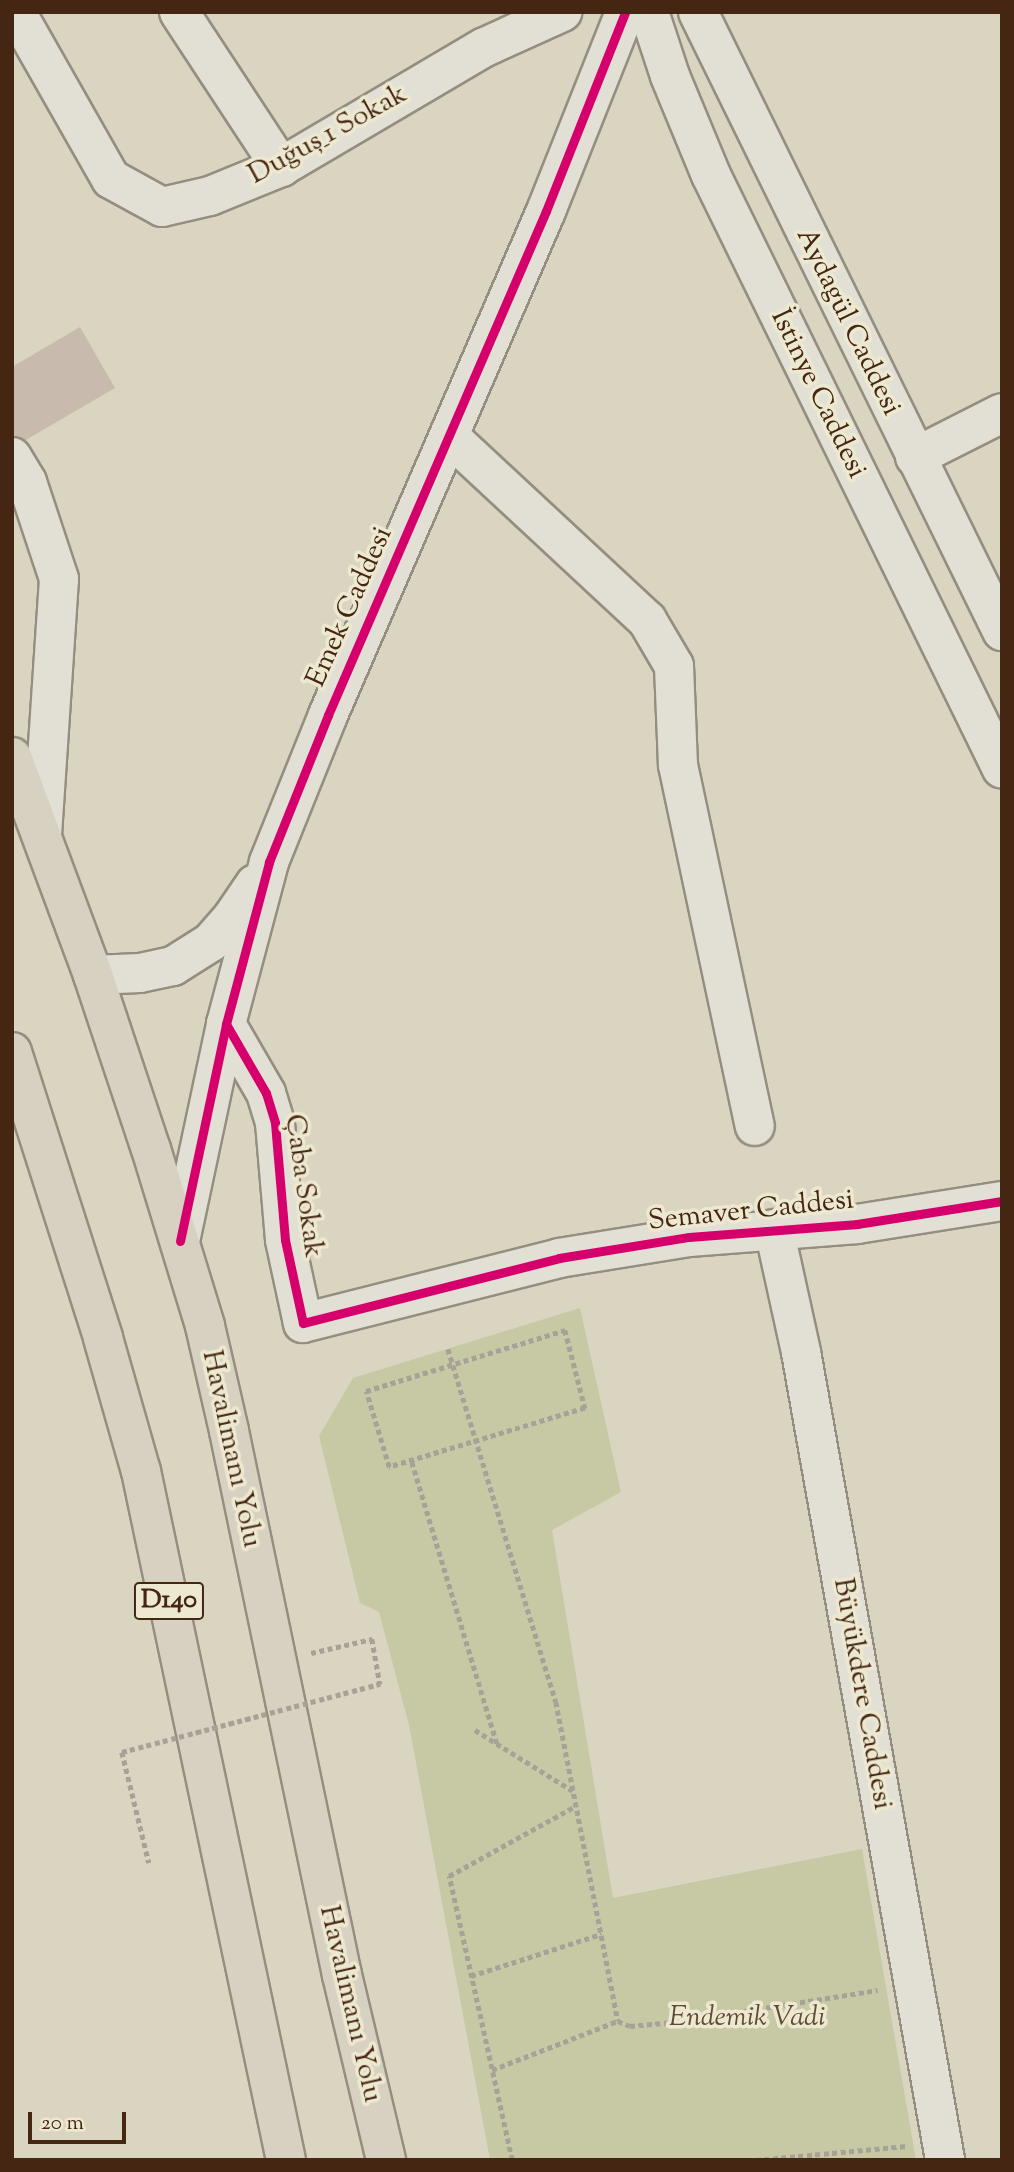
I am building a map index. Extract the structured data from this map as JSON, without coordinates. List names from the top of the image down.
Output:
{
  "streets": {
    "highway": ["Havalimanı Yolu", "D140"],
    "street": [
      "Duğuş_1 Sokak",
      "Aydagül Caddesi",
      "İstinye Caddesi",
      "Emek Caddesi",
      "Çaba Sokak",
      "Semaver Caddesi",
      "Büyükdere Caddesi"
    ]
  },
  "crossings": [
    ["Emek Caddesi", "Çaba Sokak"],
    ["Emek Caddesi", "Havalimanı Yolu"],
    ["Çaba Sokak", "Semaver Caddesi"],
    ["Semaver Caddesi", "Büyükdere Caddesi"]
  ],
  "parks": ["Endemik Vadi"],
  "scale_bar": "20 m"
}
